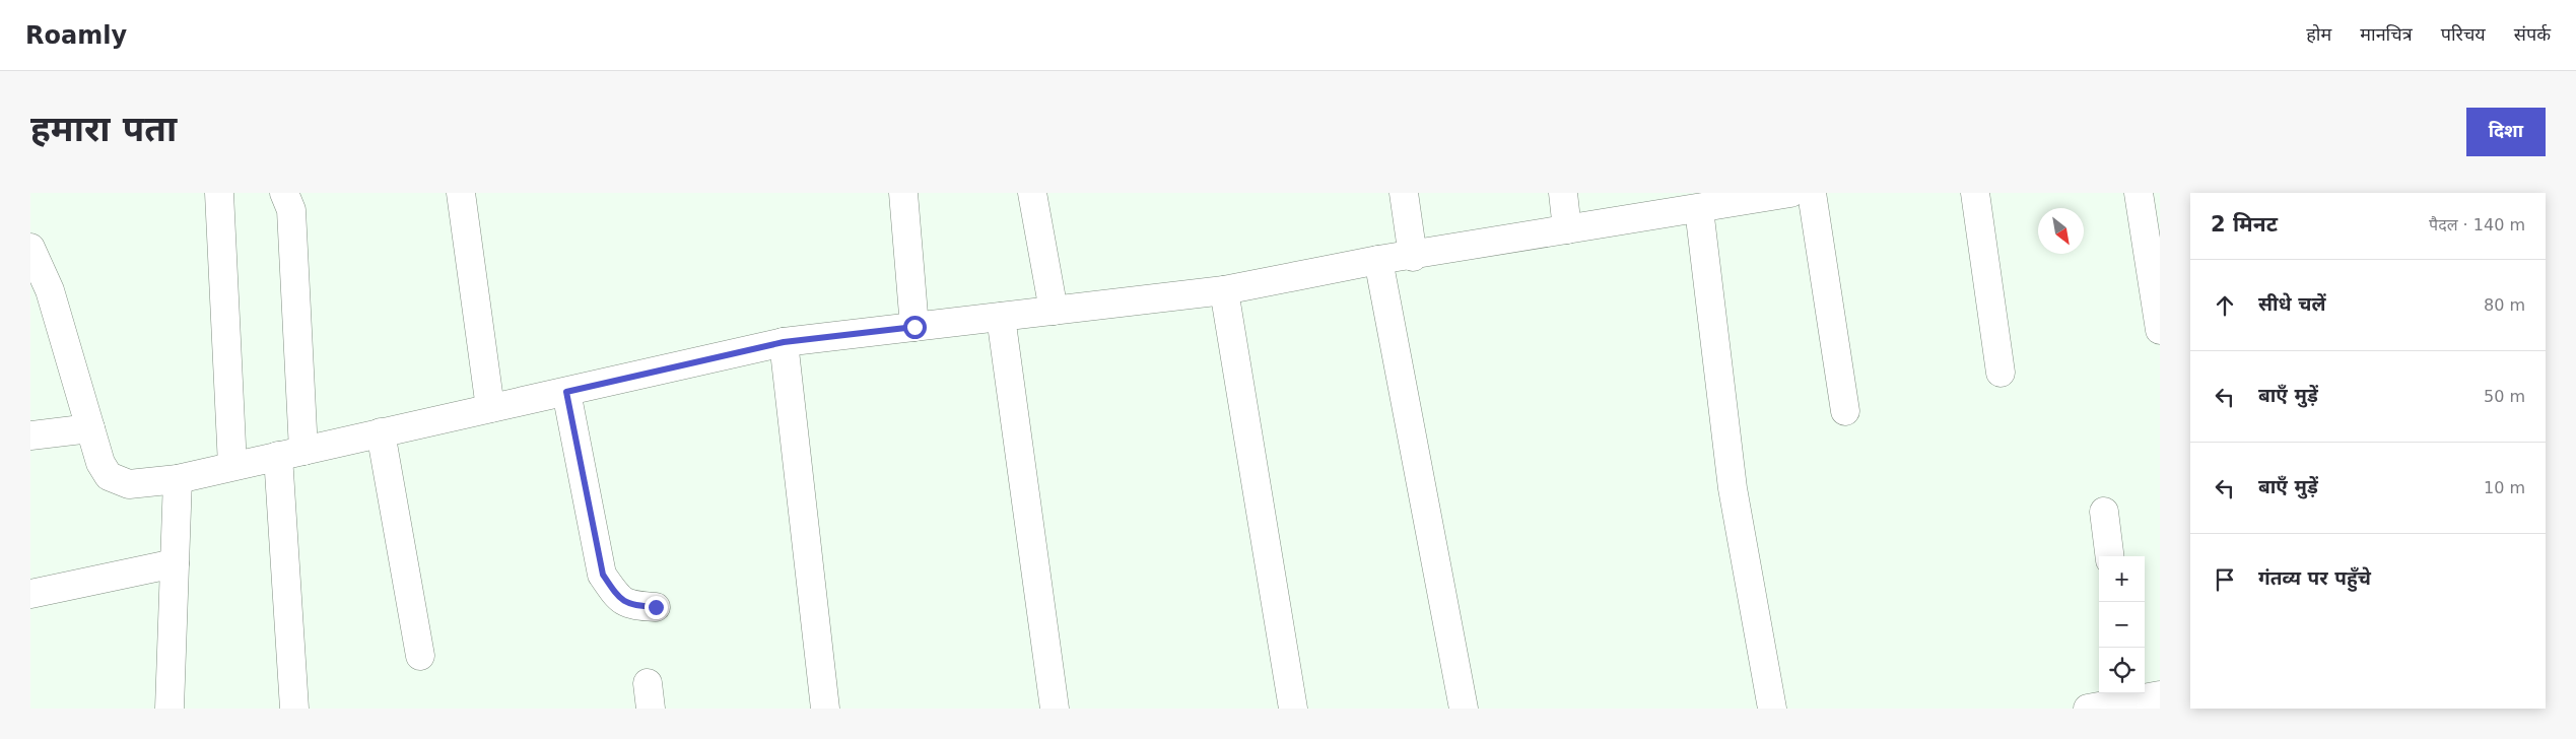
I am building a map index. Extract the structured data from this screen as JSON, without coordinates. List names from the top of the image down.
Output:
{
  "north": "bottom right",
  "page": {
    "header": "Roamly",
    "nav": [
      "होम",
      "मानचित्र",
      "परिचय",
      "संपर्क"
    ],
    "buttons": "दिशा",
    "title": "हमारा पता",
    "heading": ["2 मिनट", "पैदल · 140 m"],
    "list": [
      ["सीधे चलें", "80 m"],
      ["बाएँ मुड़ें", "50 m"],
      ["बाएँ मुड़ें", "10 m"],
      "गंतव्य पर पहुँचे"
    ],
    "map_buttons": ["+", "−"]
  }
}
